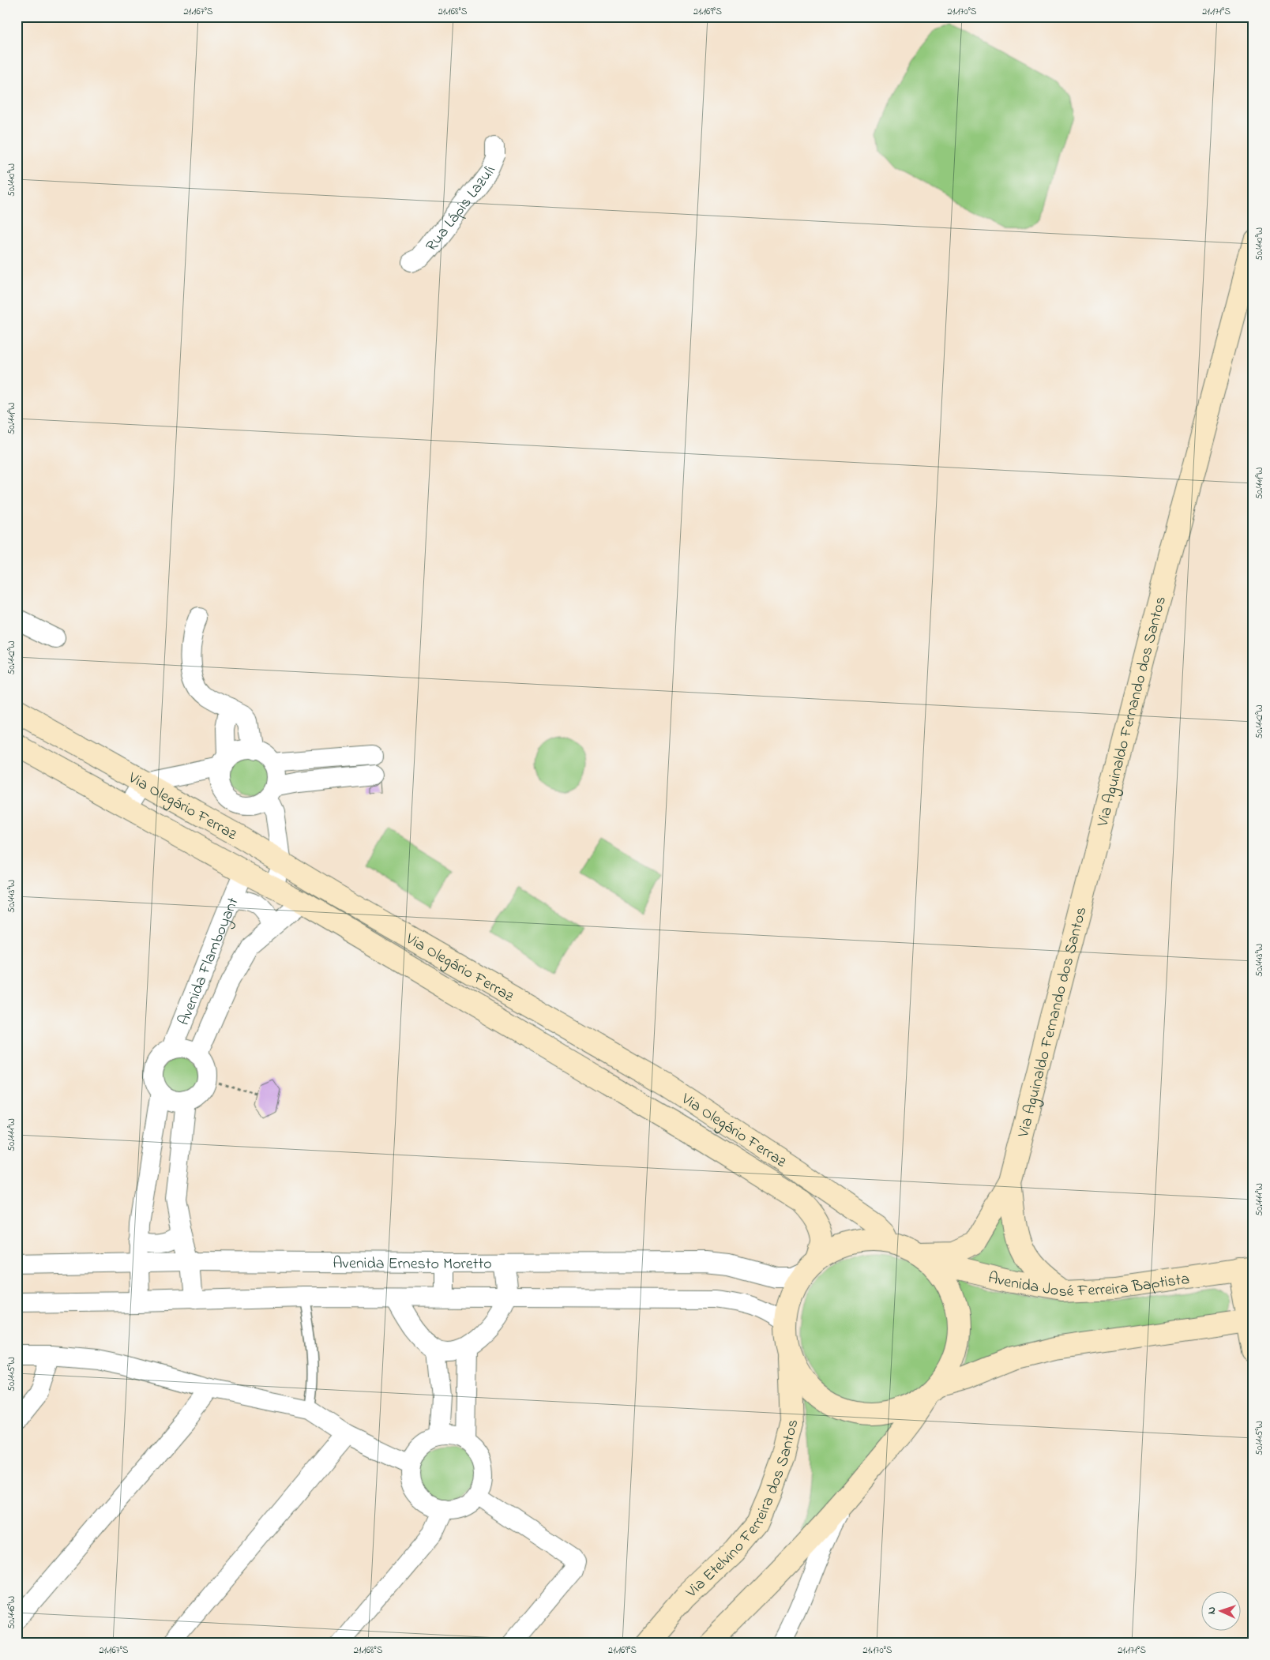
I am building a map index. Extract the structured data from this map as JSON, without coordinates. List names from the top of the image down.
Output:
{
  "streets": {
    "main road": [
      "Via Aguinaldo Fernando dos Santos",
      "Via Olegário Ferraz",
      "Avenida José Ferreira Baptista",
      "Via Etelvino Ferreira dos Santos"
    ],
    "street": ["Rua Lápis Lazuli", "Avenida Flamboyant", "Avenida Ernesto Moretto"]
  },
  "crossings": [
    ["Via Aguinaldo Fernando dos Santos", "Avenida José Ferreira Baptista"],
    ["Via Olegário Ferraz", "Avenida Flamboyant"],
    ["Via Olegário Ferraz", "Avenida Ernesto Moretto"]
  ],
  "north": "left",
  "coordinates": [
    "21.167°S",
    "21.168°S",
    "21.169°S",
    "21.170°S",
    "21.171°S",
    "50.440°W",
    "50.441°W",
    "50.442°W",
    "50.443°W",
    "50.444°W",
    "50.445°W",
    "50.446°W"
  ]
}
